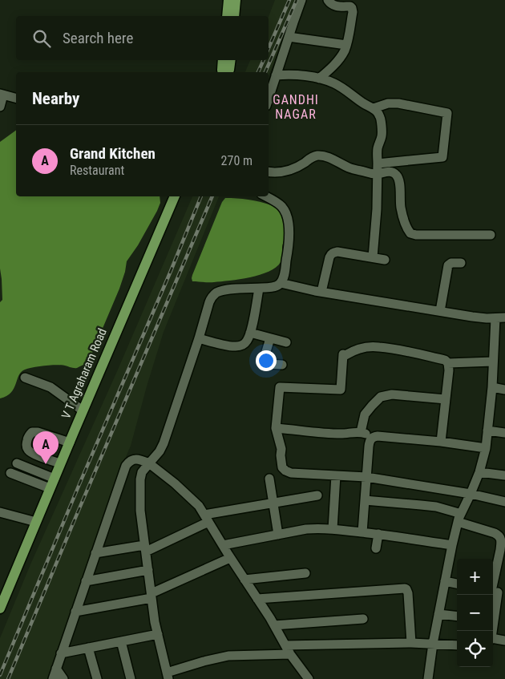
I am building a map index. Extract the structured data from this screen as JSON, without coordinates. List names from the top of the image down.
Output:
{
  "streets": {
    "main road": ["V T Agraharam Road"]
  },
  "districts": ["GANDHI NAGAR"],
  "page": {
    "search": "Search here",
    "heading": "Nearby",
    "list": [
      {
        "mark": "A",
        "name": "Grand Kitchen",
        "note": "Restaurant",
        "value": "270 m"
      }
    ],
    "pins": "A",
    "map_buttons": ["+", "−"]
  }
}
